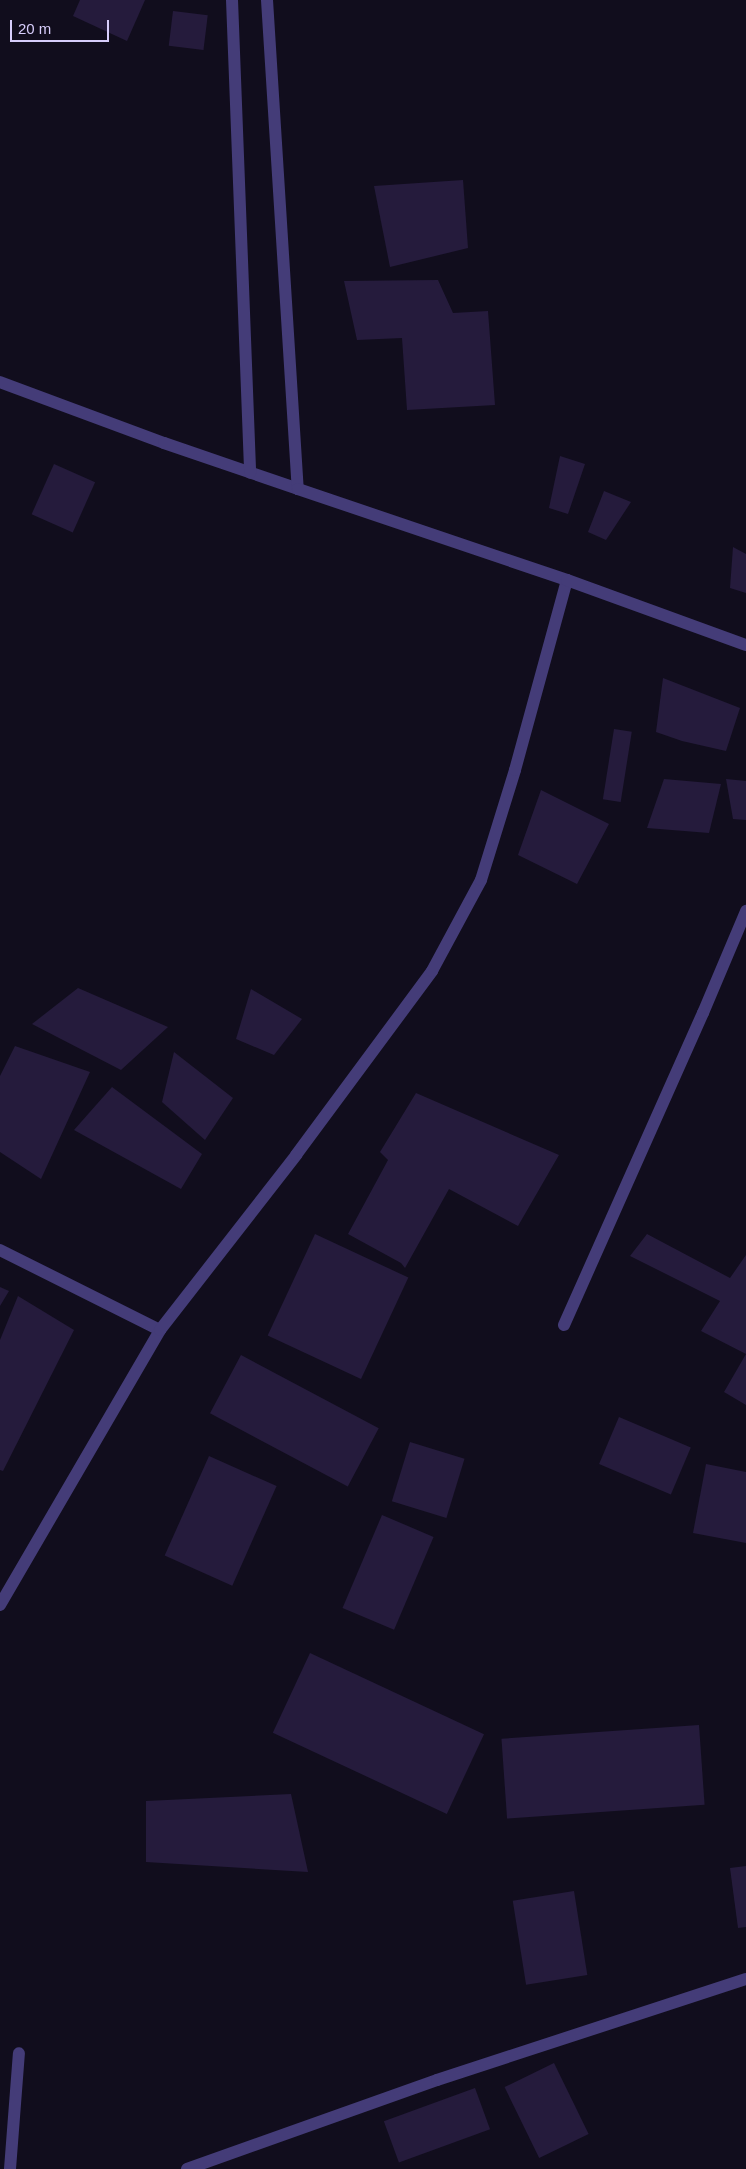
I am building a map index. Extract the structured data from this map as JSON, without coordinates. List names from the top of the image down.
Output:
{
  "scale_bar": "20 m"
}
